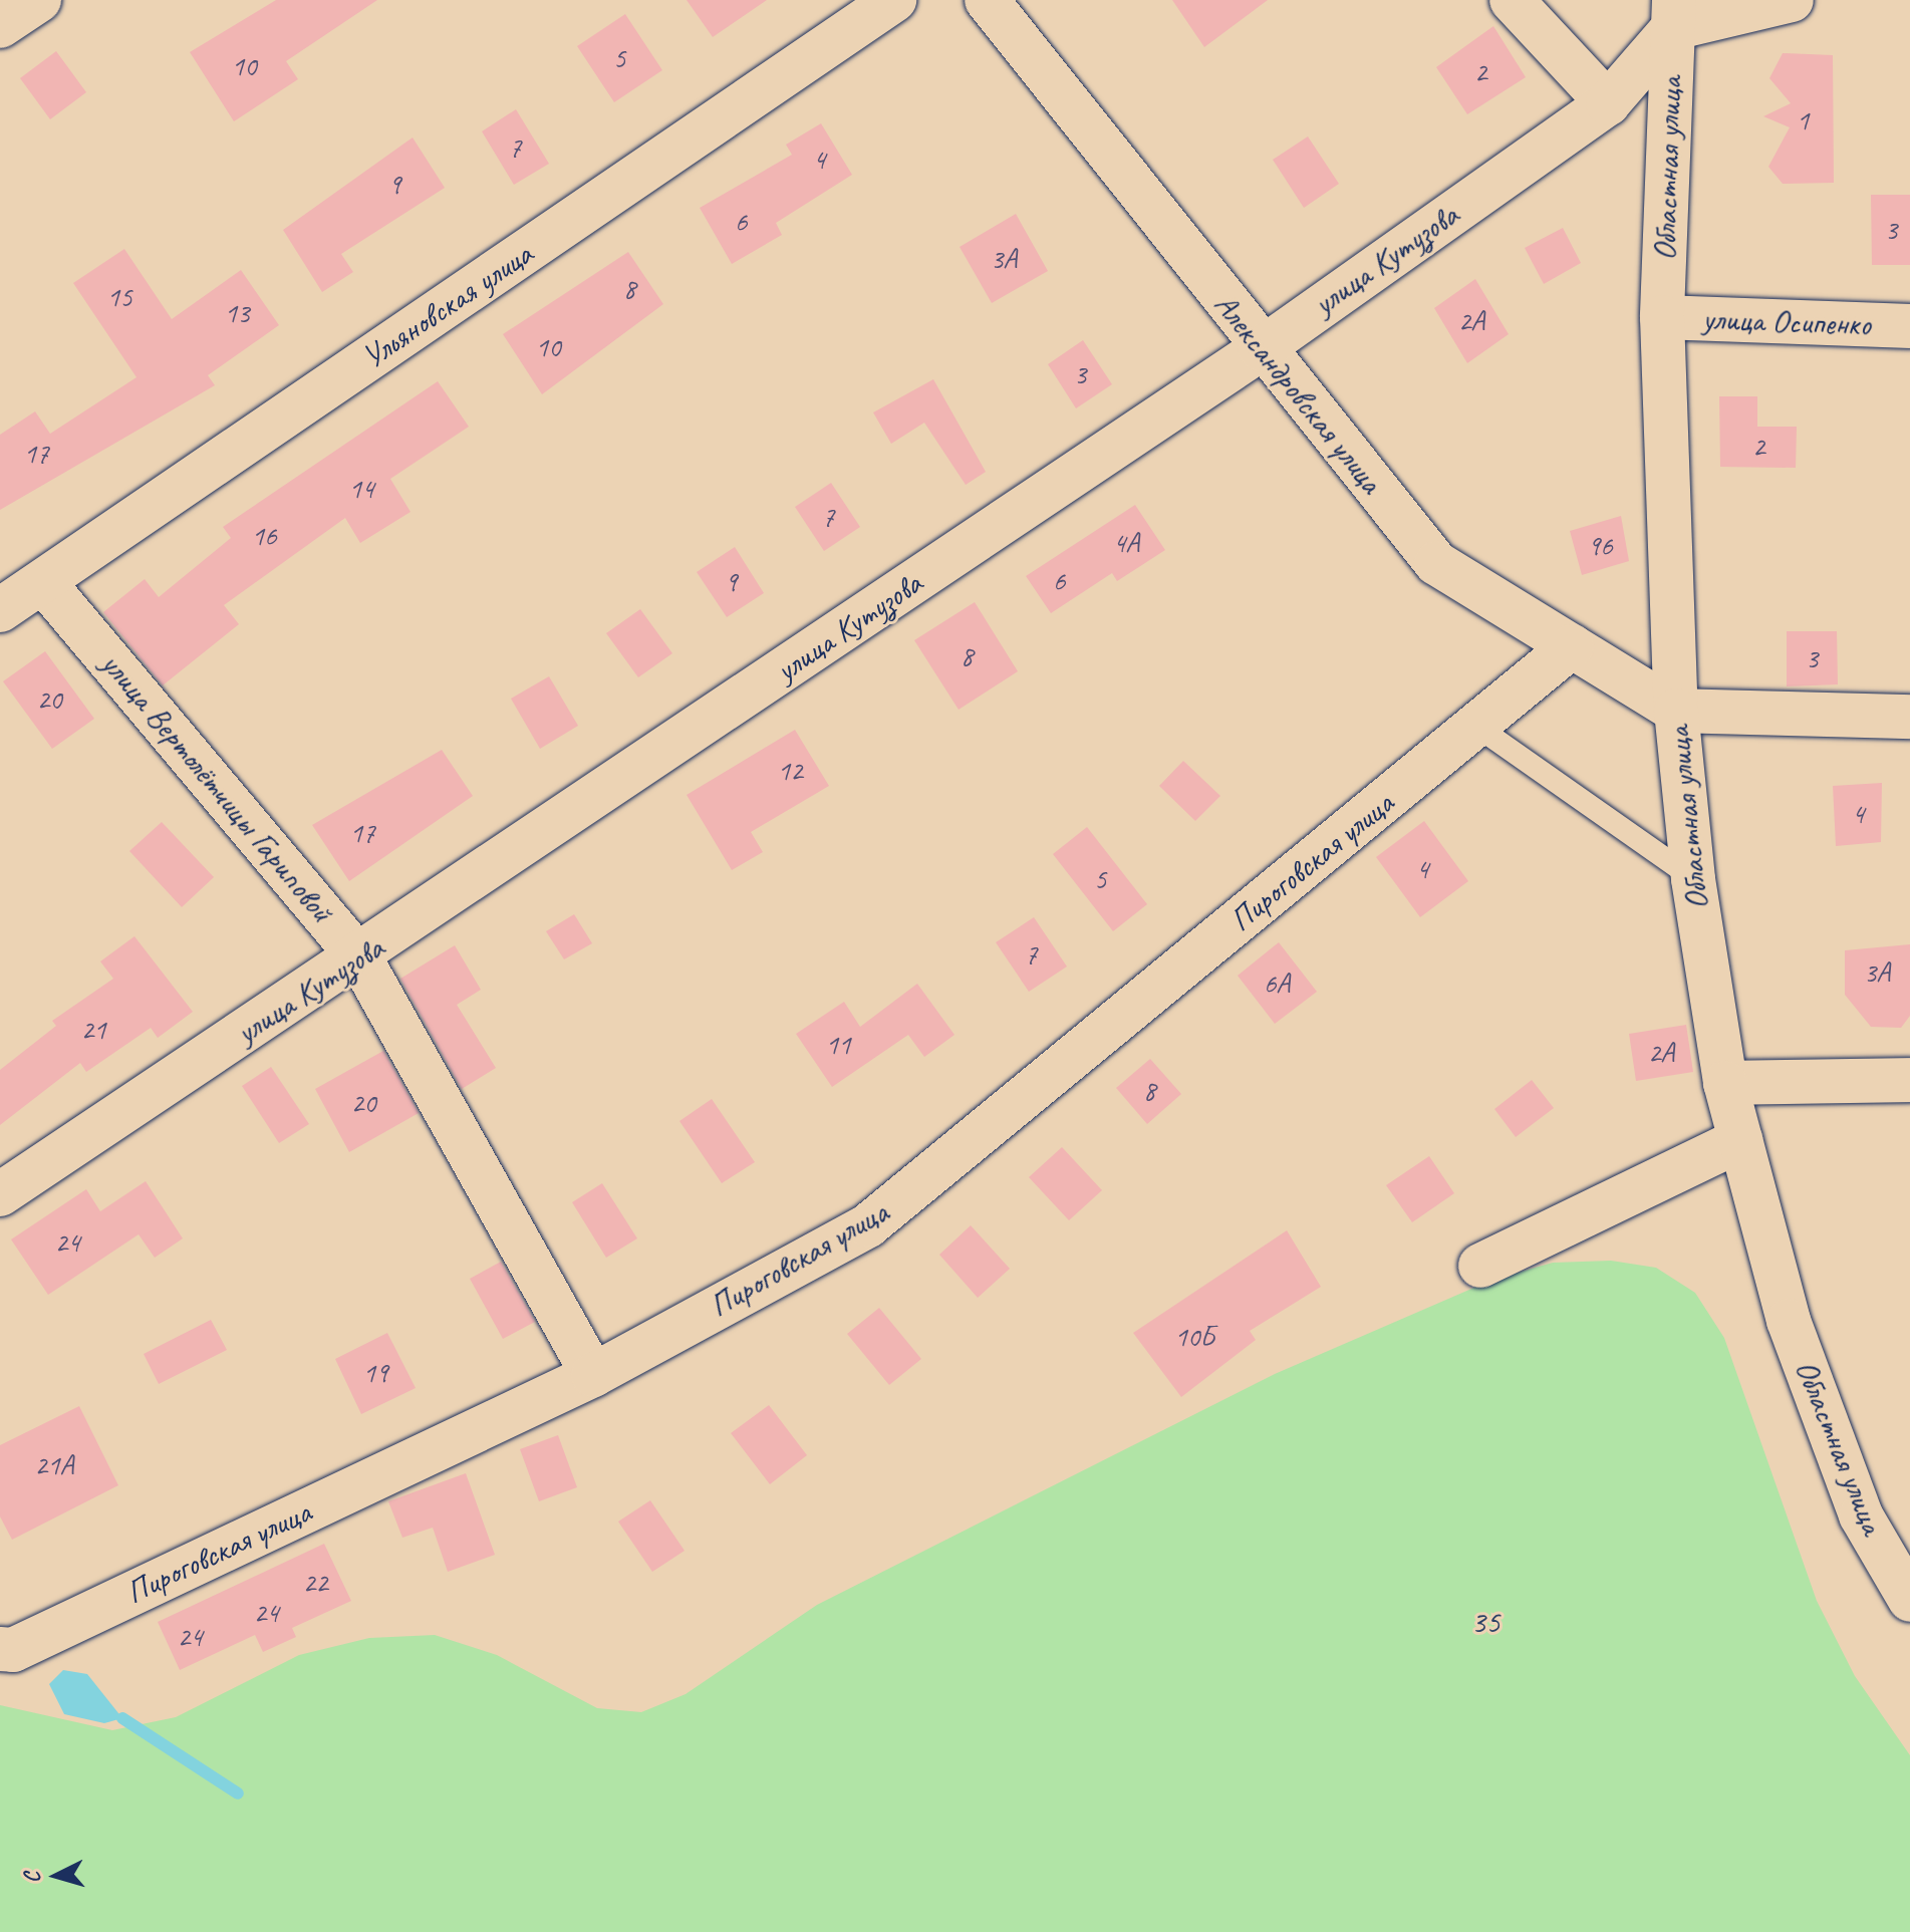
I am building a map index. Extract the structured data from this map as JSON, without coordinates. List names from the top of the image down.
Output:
{
  "streets": {
    "street": [
      "Областная улица",
      "улица Кутузова",
      "Ульяновская улица",
      "улица Осипенко",
      "Александровская улица",
      "улица Вертолётчицы Гариповой",
      "Пироговская улица"
    ]
  },
  "crossings": [
    ["Областная улица", "улица Кутузова"],
    ["Областная улица", "улица Осипенко"],
    ["Областная улица", "Александровская улица"],
    ["улица Кутузова", "Александровская улица"],
    ["улица Кутузова", "улица Вертолётчицы Гариповой"],
    ["Ульяновская улица", "улица Вертолётчицы Гариповой"],
    ["Александровская улица", "Пироговская улица"],
    ["улица Вертолётчицы Гариповой", "Пироговская улица"]
  ],
  "parks": ["35"],
  "house_numbers": [
    "5",
    "10",
    "2",
    "1",
    "7",
    "4",
    "9",
    "6",
    "3",
    "3А",
    "8",
    "15",
    "13",
    "2А",
    "10",
    "3",
    "2",
    "17",
    "14",
    "7",
    "16",
    "4А",
    "96",
    "6",
    "9",
    "8",
    "3",
    "20",
    "12",
    "4",
    "17",
    "4",
    "5",
    "7",
    "3А",
    "6А",
    "21",
    "11",
    "2А",
    "8",
    "20",
    "24",
    "10Б",
    "19",
    "21А",
    "22",
    "24",
    "24"
  ],
  "north": "left"
}
